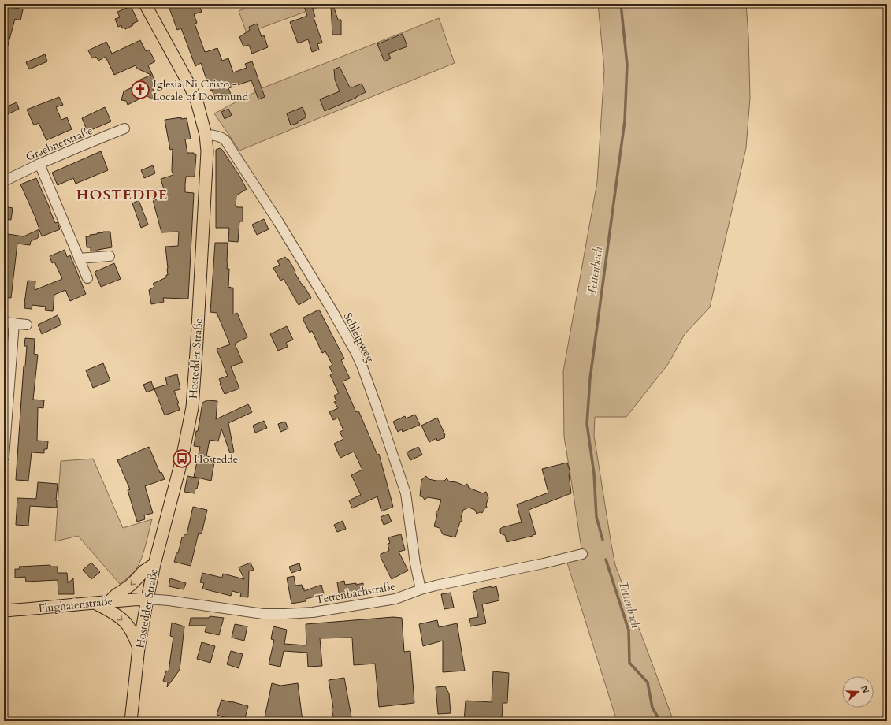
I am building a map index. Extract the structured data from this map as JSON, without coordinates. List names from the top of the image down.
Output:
{
  "streets": {
    "main road": ["Hostedder Straße", "Flughafenstraße"],
    "street": ["Graebnerstraße", "Schleipweg", "Tettenbachstraße"]
  },
  "crossings": [
    ["Schleipweg", "Hostedder Straße"],
    ["Schleipweg", "Tettenbachstraße"],
    ["Hostedder Straße", "Tettenbachstraße"],
    ["Hostedder Straße", "Flughafenstraße"],
    ["Tettenbachstraße", "Flughafenstraße"]
  ],
  "districts": ["HOSTEDDE"],
  "water": ["Tettenbach"],
  "places": {
    "church": ["Iglesia Ni Cristo - Locale of Dortmund"],
    "bus stop": ["Hostedde"]
  },
  "north": "right"
}
